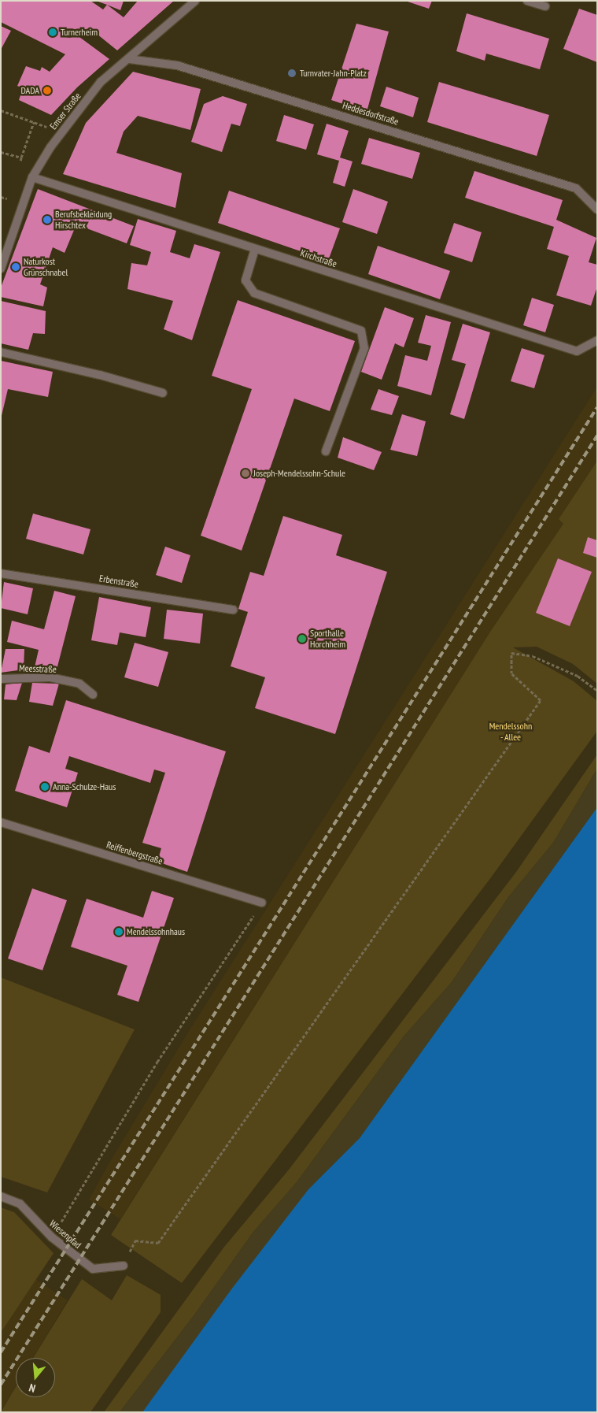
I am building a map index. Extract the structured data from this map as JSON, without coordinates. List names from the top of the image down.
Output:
{
  "streets": {
    "street": [
      "Emser Straße",
      "Heddesdorfstraße",
      "Kirchstraße",
      "Erbenstraße",
      "Meesstraße",
      "Reiffenbergstraße",
      "Wiesenpfad"
    ]
  },
  "crossings": [
    ["Emser Straße", "Heddesdorfstraße"],
    ["Emser Straße", "Kirchstraße"]
  ],
  "parks": ["Mendelssohn - Allee"],
  "places": [
    "Turnerheim",
    "Turnvater-Jahn-Platz",
    "DADA",
    "Berufsbekleidung Hirschtex",
    "Naturkost Grünschnabel",
    "Joseph-Mendelssohn-Schule",
    "Sporthalle Horchheim",
    "Anna-Schulze-Haus",
    "Mendelssohnhaus"
  ],
  "north": "bottom"
}
